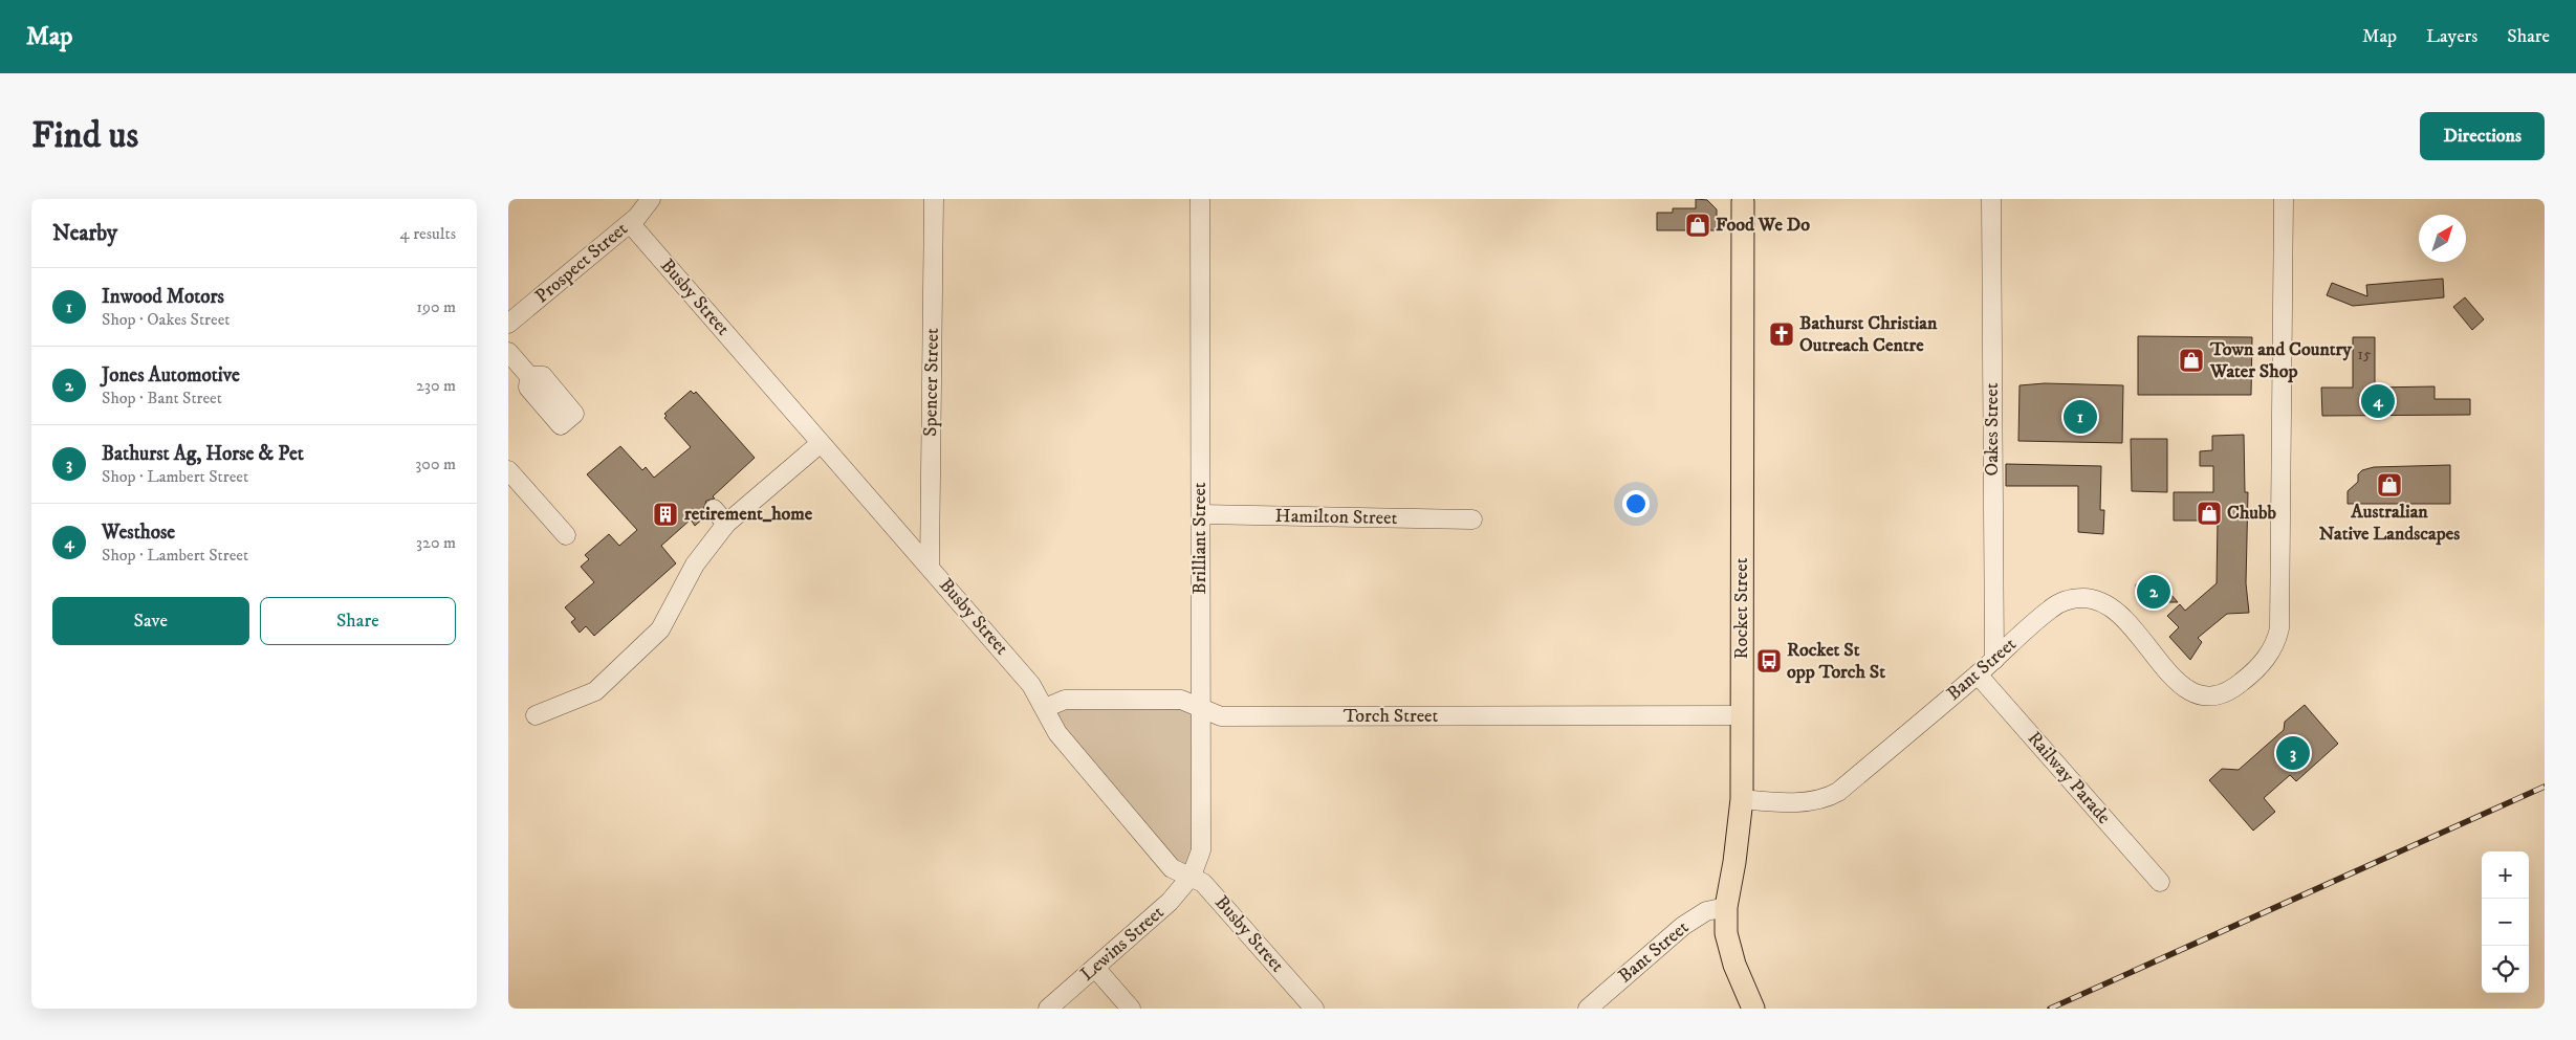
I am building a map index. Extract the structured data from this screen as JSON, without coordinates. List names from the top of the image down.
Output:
{
  "streets": {
    "main road": ["Rocket Street"],
    "street": [
      "Prospect Street",
      "Busby Street",
      "Spencer Street",
      "Oakes Street",
      "Hamilton Street",
      "Brilliant Street",
      "Bant Street",
      "Torch Street",
      "Railway Parade",
      "Lewins Street"
    ]
  },
  "crossings": [
    ["Prospect Street", "Busby Street"],
    ["Busby Street", "Spencer Street"],
    ["Busby Street", "Brilliant Street"],
    ["Busby Street", "Torch Street"],
    ["Busby Street", "Lewins Street"],
    ["Oakes Street", "Bant Street"],
    ["Hamilton Street", "Brilliant Street"],
    ["Brilliant Street", "Torch Street"],
    ["Brilliant Street", "Lewins Street"],
    ["Rocket Street", "Bant Street"],
    ["Rocket Street", "Torch Street"],
    ["Bant Street", "Railway Parade"]
  ],
  "places": {
    "shop": [
      "Food We Do",
      "Town and Country Water Shop",
      "Australian Native Landscapes",
      "Chubb"
    ],
    "church": ["Bathurst Christian Outreach Centre"],
    "building": ["retirement_home"],
    "bus stop": ["Rocket St opp Torch St"]
  },
  "house_numbers": ["15"],
  "north": "top right",
  "page": {
    "header": "Map",
    "nav": ["Map", "Layers", "Share"],
    "buttons": [
      "Directions",
      ["Save", "Share"]
    ],
    "title": "Find us",
    "heading": ["Nearby", "4 results"],
    "list": [
      {
        "mark": "1",
        "name": "Inwood Motors",
        "note": "Shop · Oakes Street",
        "value": "190 m"
      },
      {
        "mark": "2",
        "name": "Jones Automotive",
        "note": "Shop · Bant Street",
        "value": "230 m"
      },
      {
        "mark": "3",
        "name": "Bathurst Ag, Horse & Pet",
        "note": "Shop · Lambert Street",
        "value": "300 m"
      },
      {
        "mark": "4",
        "name": "Westhose",
        "note": "Shop · Lambert Street",
        "value": "320 m"
      }
    ],
    "pins": [
      "4",
      "1",
      "2",
      "3"
    ],
    "map_buttons": ["+", "−"]
  }
}
